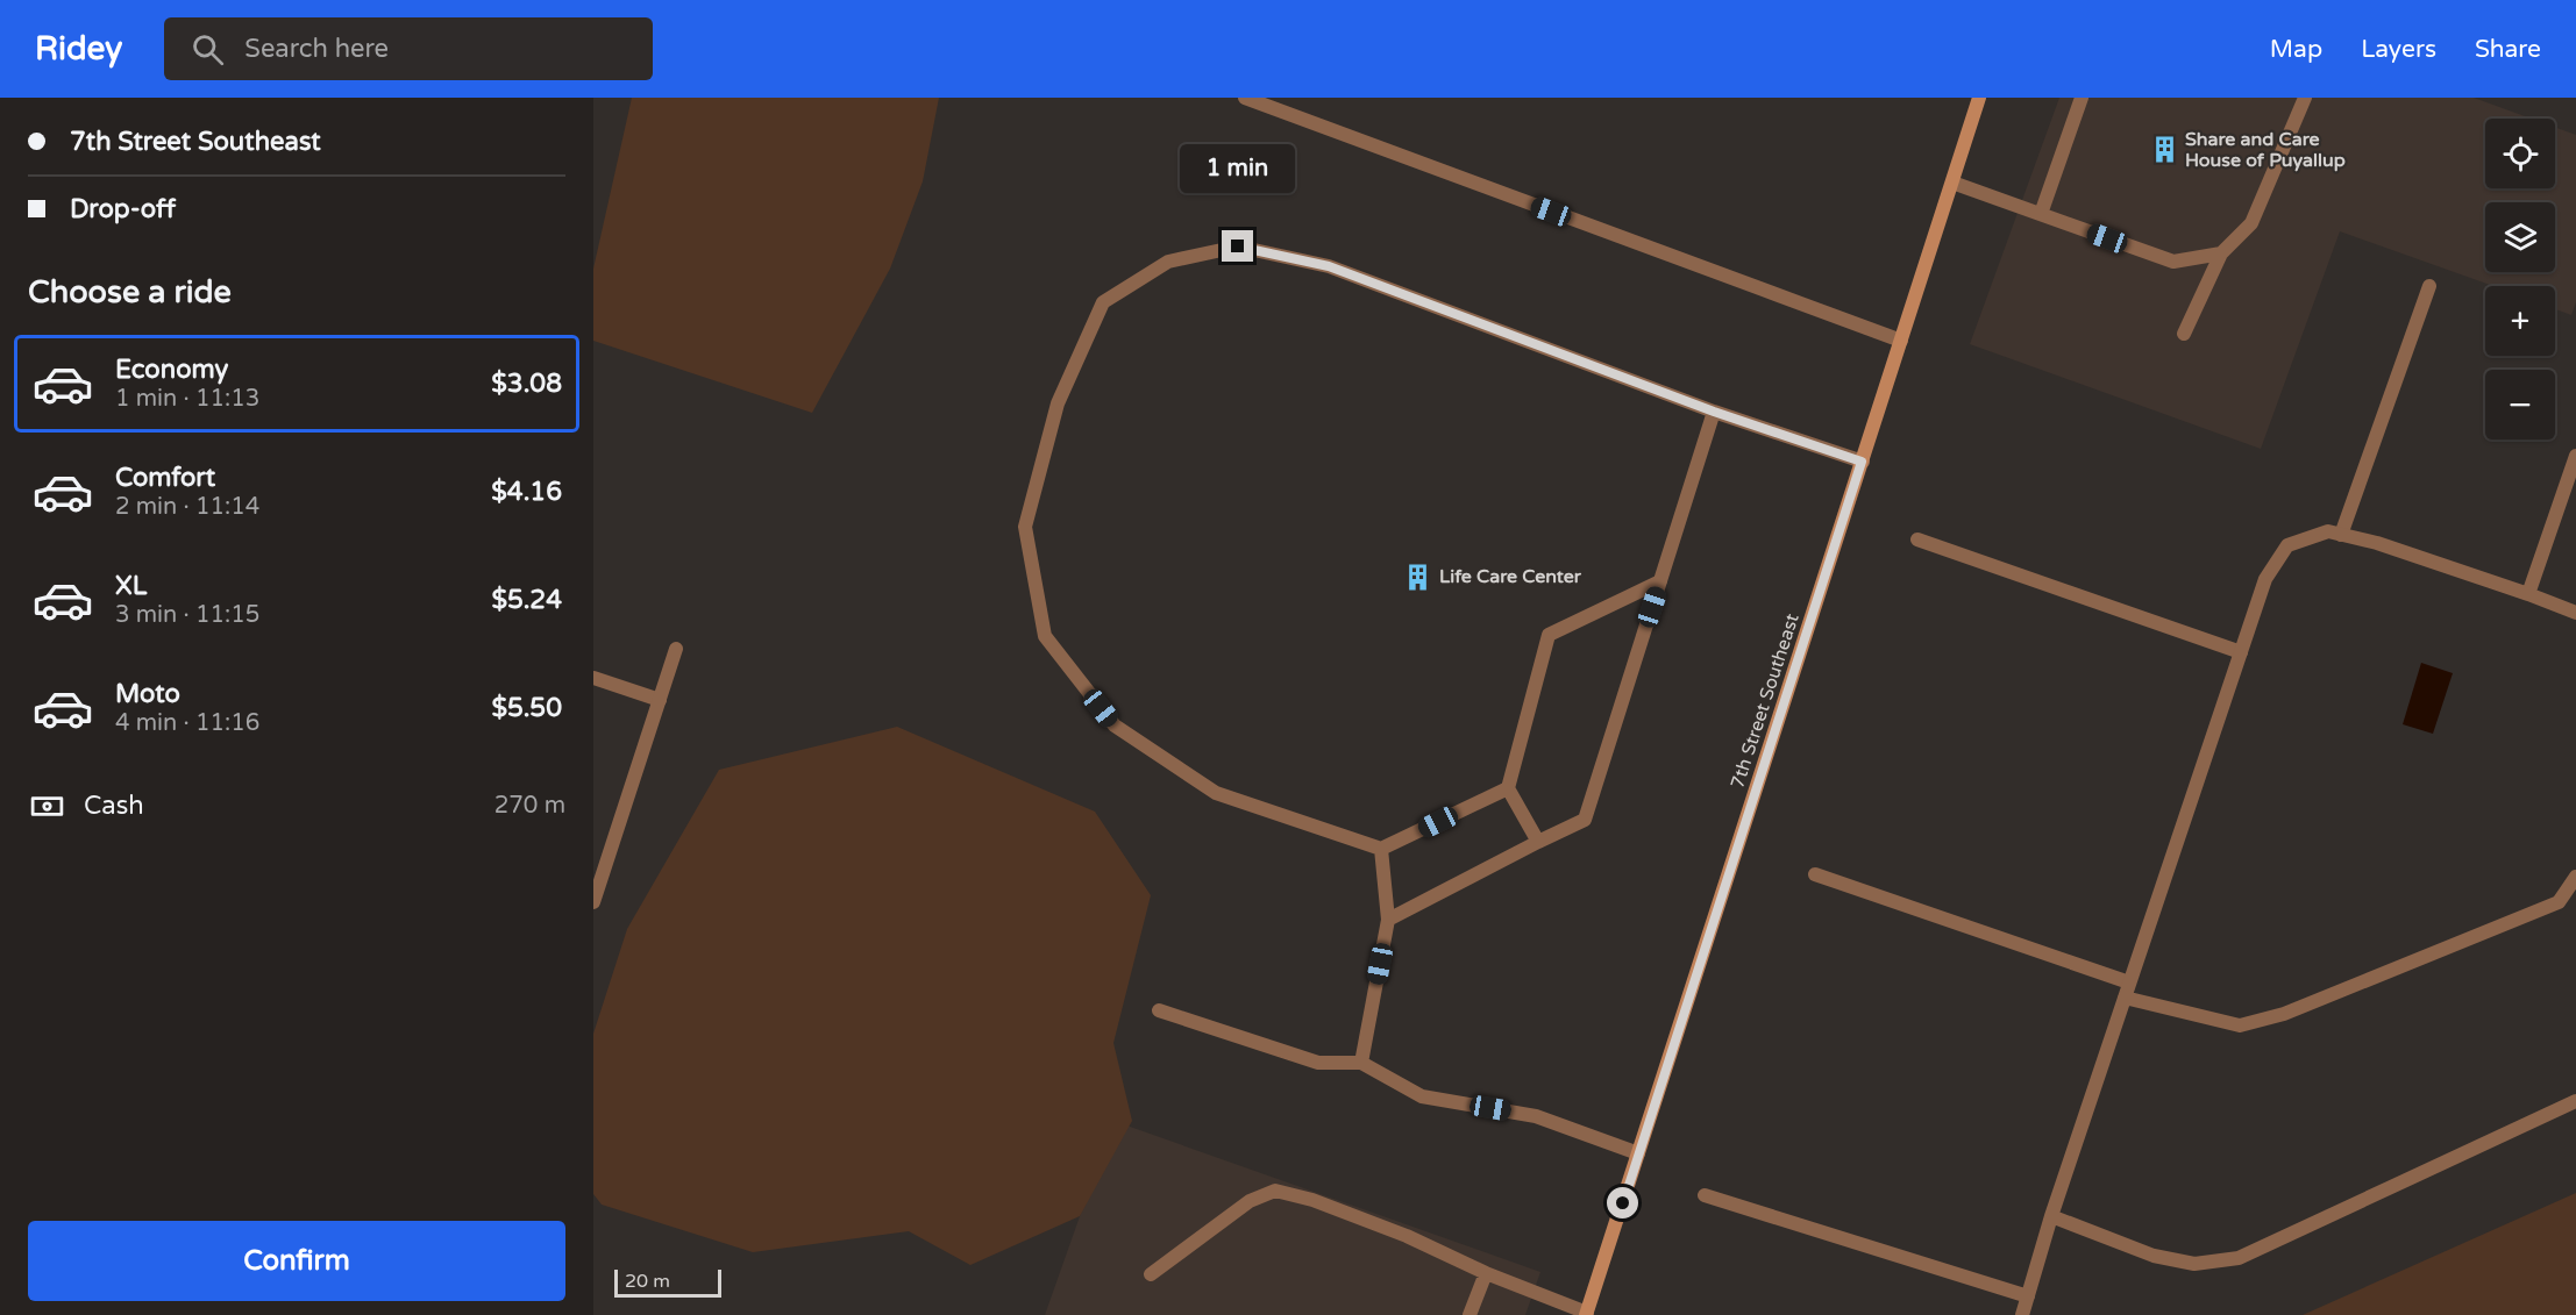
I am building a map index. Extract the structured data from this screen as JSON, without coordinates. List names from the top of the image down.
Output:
{
  "streets": {
    "street": ["7th Street Southeast"]
  },
  "places": {
    "building": ["Share and Care House of Puyallup", "Life Care Center"]
  },
  "scale_bar": "20 m",
  "page": {
    "header": "Ridey",
    "search": "Search here",
    "nav": ["Map", "Layers", "Share"],
    "banner": ["7th Street Southeast", "Drop-off"],
    "map_buttons": ["+", "−"],
    "bubble": "1 min",
    "heading": "Choose a ride",
    "list": [
      {
        "name": "Economy",
        "note": "1 min · 11:13",
        "value": "$3.08"
      },
      {
        "name": "Comfort",
        "note": "2 min · 11:14",
        "value": "$4.16"
      },
      {
        "name": "XL",
        "note": "3 min · 11:15",
        "value": "$5.24"
      },
      {
        "name": "Moto",
        "note": "4 min · 11:16",
        "value": "$5.50"
      }
    ],
    "pay": ["Cash", "270 m"],
    "buttons": "Confirm",
    "scale": "20 m"
  }
}
